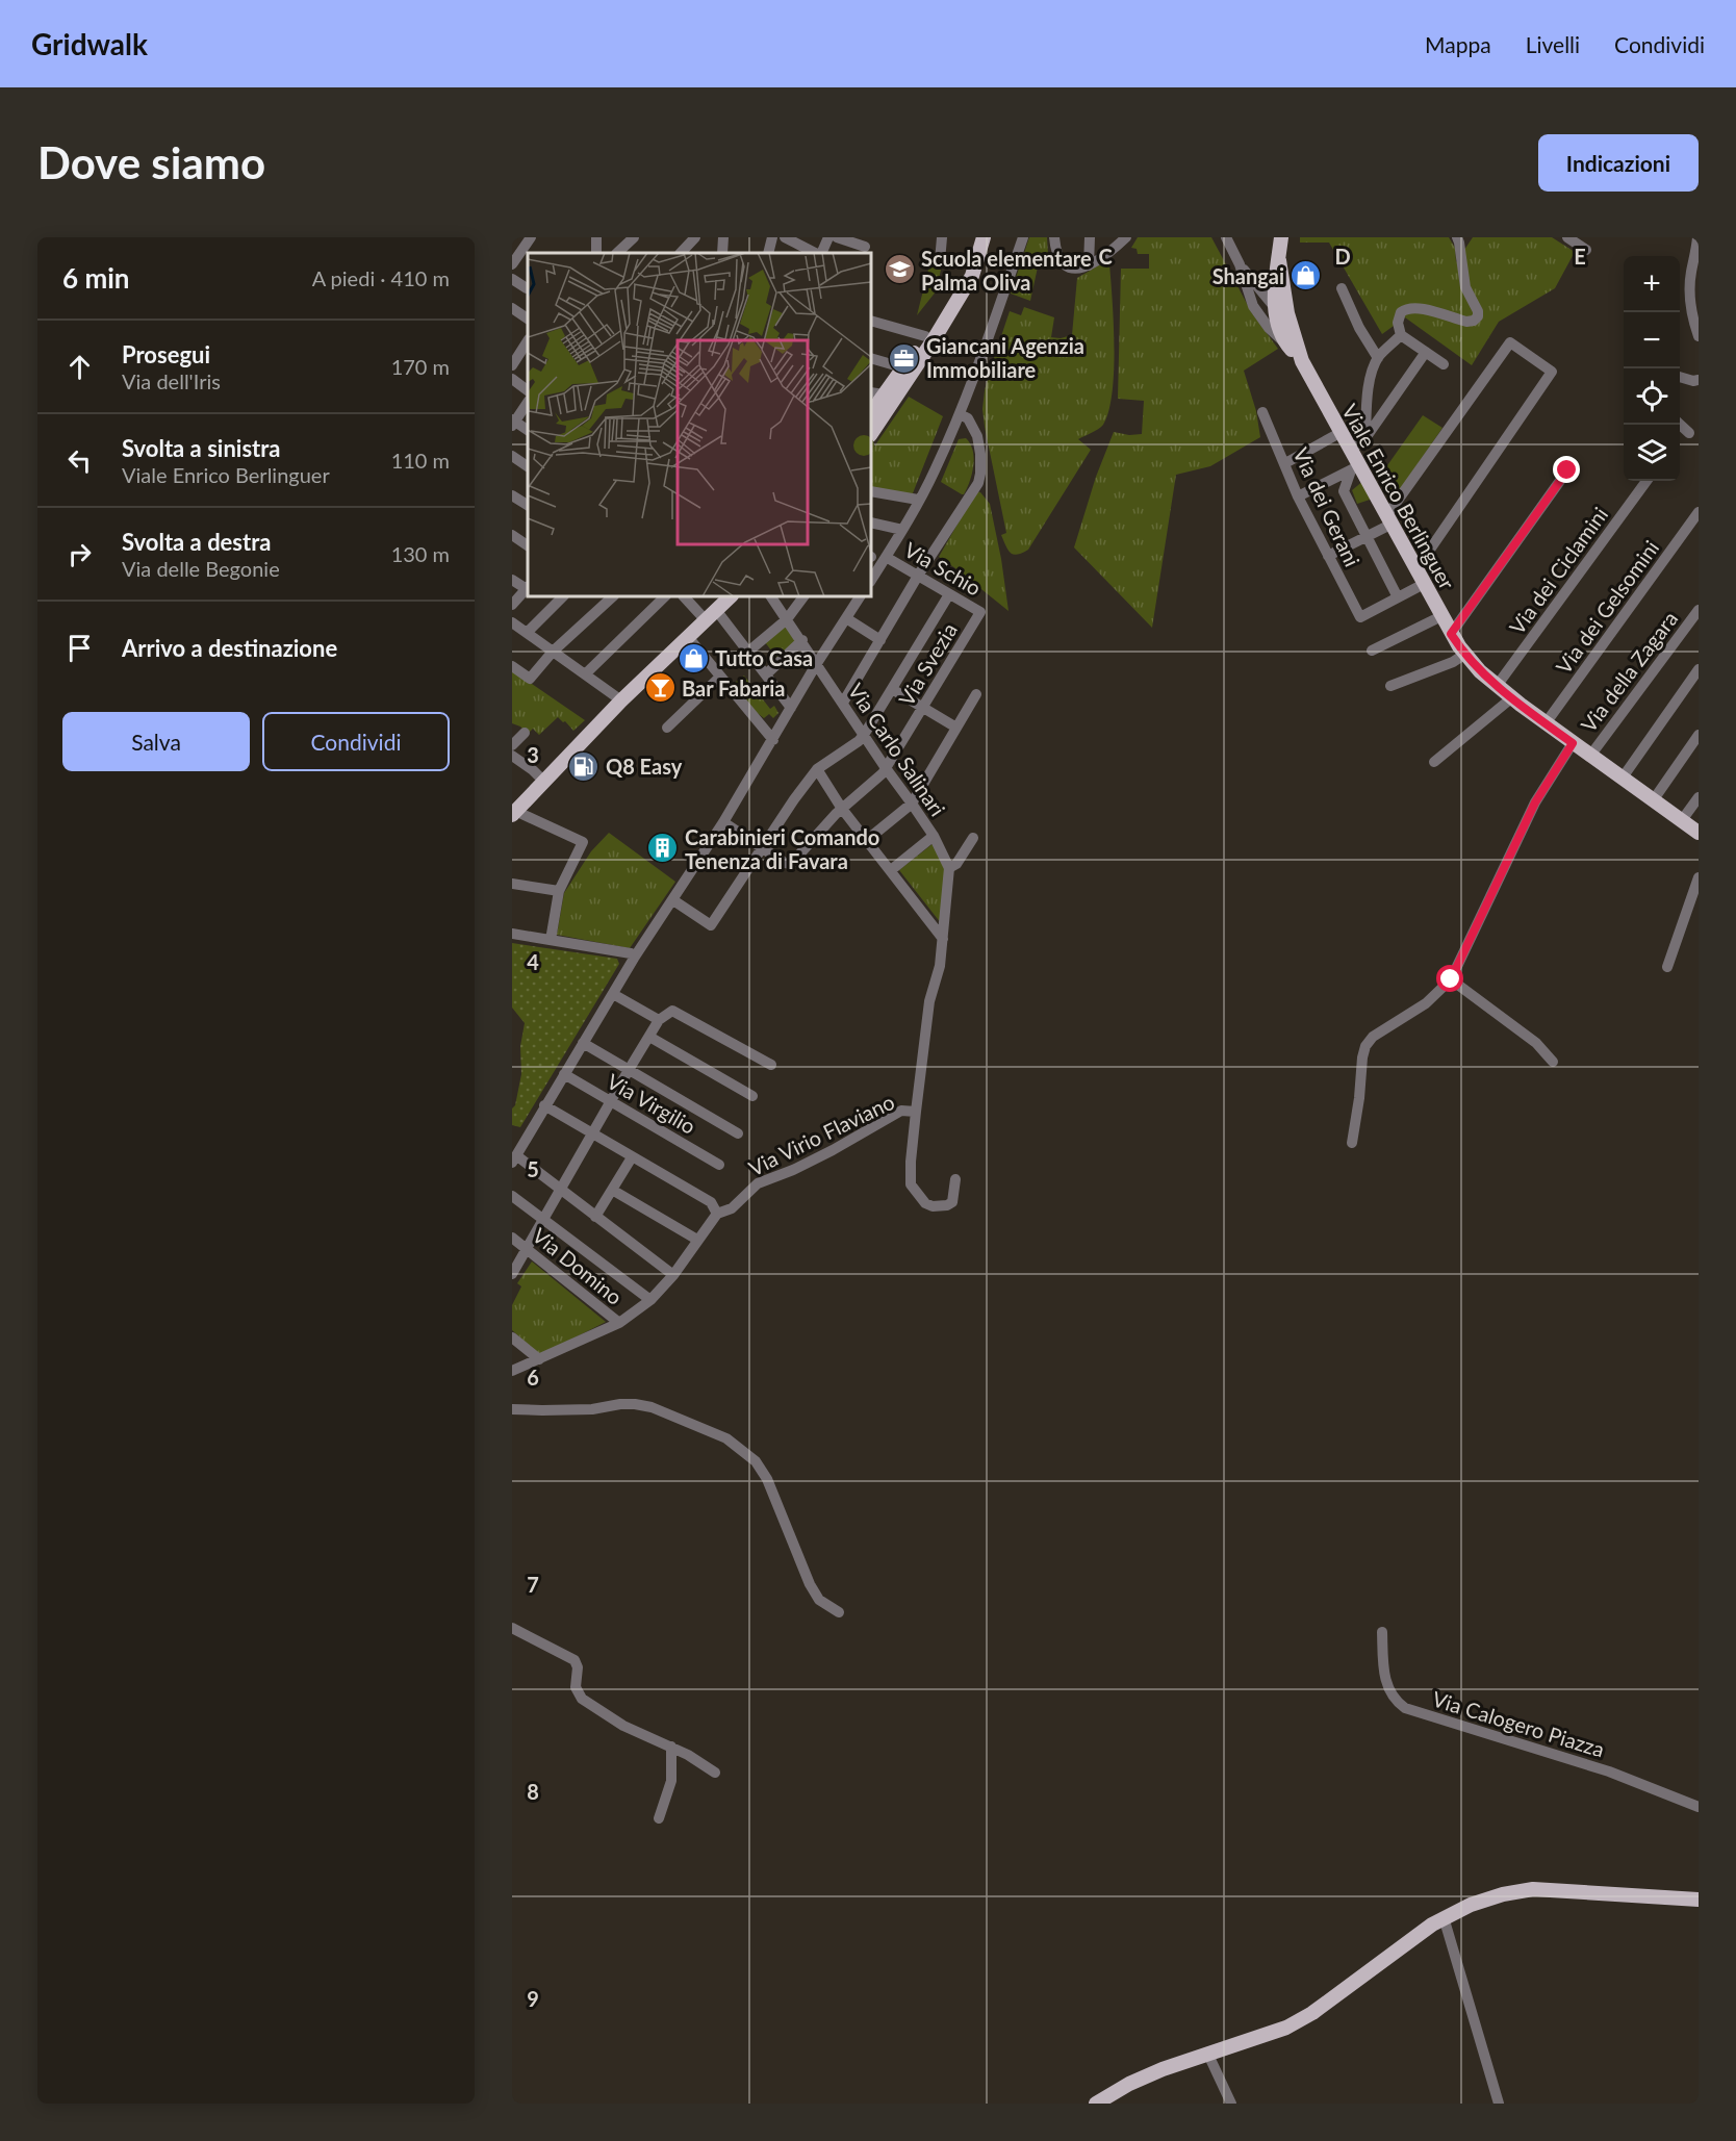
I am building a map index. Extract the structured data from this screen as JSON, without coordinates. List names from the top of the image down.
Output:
{
  "streets": {
    "main road": ["Viale Enrico Berlinguer"],
    "street": [
      "Via dei Gerani",
      "Via Schio",
      "Via dei Ciclamini",
      "Via dei Gelsomini",
      "Via Svezia",
      "Via della Zagara",
      "Via Carlo Salinari",
      "Via Virgilio",
      "Via Virio Flaviano",
      "Via Domino",
      "Via Calogero Piazza"
    ]
  },
  "crossings": [
    ["Viale Enrico Berlinguer", "Via dei Ciclamini"],
    ["Viale Enrico Berlinguer", "Via dei Gelsomini"],
    ["Viale Enrico Berlinguer", "Via della Zagara"],
    ["Via Schio", "Via Svezia"],
    ["Via Svezia", "Via Carlo Salinari"],
    ["Via Virio Flaviano", "Via Domino"]
  ],
  "places": {
    "school or university": ["Scuola elementare Palma Oliva"],
    "shop": ["Shangai", "Tutto Casa"],
    "office": ["Giancani Agenzia Immobiliare"],
    "bar": ["Bar Fabaria"],
    "fuel station": ["Q8 Easy"],
    "building": ["Carabinieri Comando Tenenza di Favara"]
  },
  "page": {
    "header": "Gridwalk",
    "nav": ["Mappa", "Livelli", "Condividi"],
    "buttons": [
      "Indicazioni",
      ["Salva", "Condividi"]
    ],
    "title": "Dove siamo",
    "heading": ["6 min", "A piedi · 410 m"],
    "map_buttons": ["+", "−"],
    "list": [
      ["Prosegui", "Via dell'Iris", "170 m"],
      ["Svolta a sinistra", "Viale Enrico Berlinguer", "110 m"],
      ["Svolta a destra", "Via delle Begonie", "130 m"],
      "Arrivo a destinazione"
    ]
  },
  "grid": {
    "columns": ["C", "D", "E"],
    "rows": [
      "3",
      "4",
      "5",
      "6",
      "7",
      "8",
      "9"
    ]
  }
}
